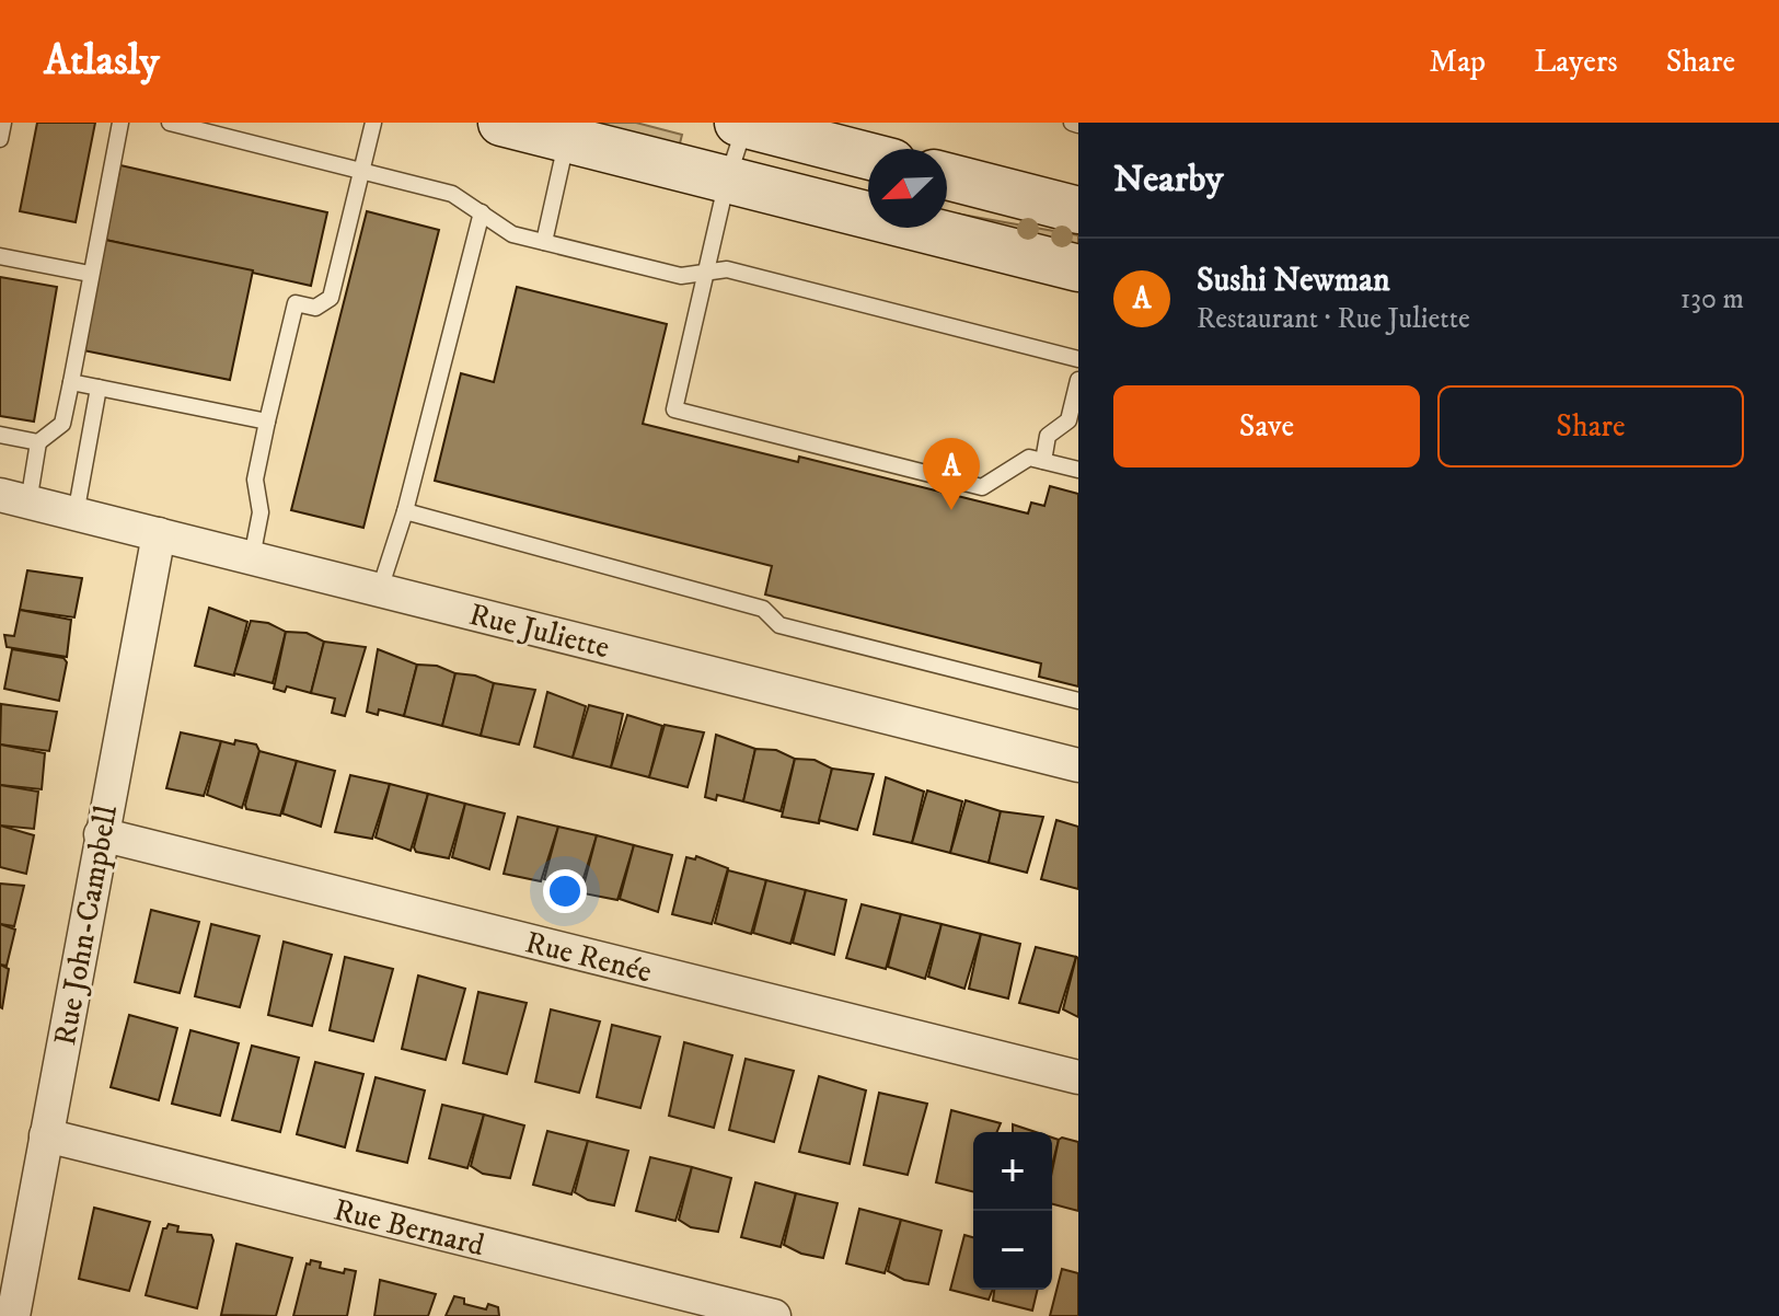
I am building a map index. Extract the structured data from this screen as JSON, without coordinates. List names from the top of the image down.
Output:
{
  "streets": {
    "street": [
      "Rue Juliette",
      "Rue John-Campbell",
      "Rue Renée",
      "Rue Bernard"
    ]
  },
  "crossings": [
    ["Rue Juliette", "Rue John-Campbell"],
    ["Rue John-Campbell", "Rue Renée"],
    ["Rue John-Campbell", "Rue Bernard"]
  ],
  "north": "bottom left",
  "page": {
    "header": "Atlasly",
    "nav": ["Map", "Layers", "Share"],
    "heading": "Nearby",
    "list": [
      {
        "mark": "A",
        "name": "Sushi Newman",
        "note": "Restaurant · Rue Juliette",
        "value": "130 m"
      }
    ],
    "buttons": ["Save", "Share"],
    "pins": "A",
    "map_buttons": ["+", "−"]
  }
}
